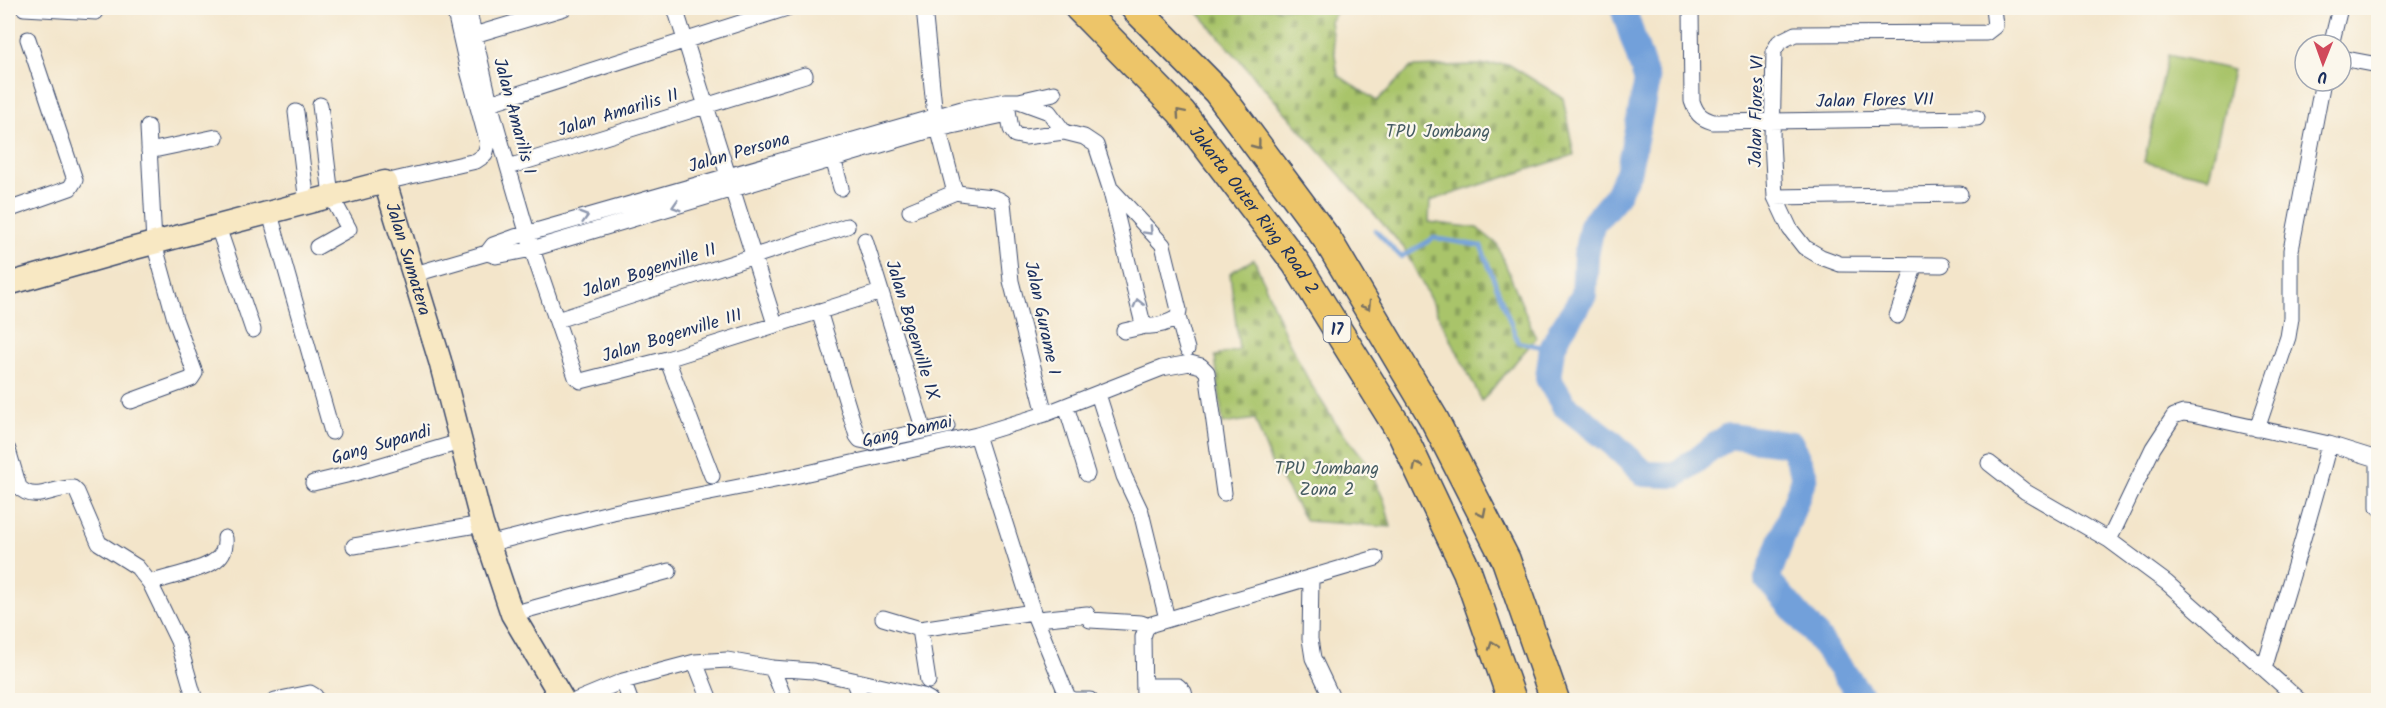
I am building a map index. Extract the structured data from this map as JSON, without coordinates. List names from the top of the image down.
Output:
{
  "streets": {
    "highway": ["Jakarta Outer Ring Road 2", "17"],
    "street": [
      "Jalan Flores VII",
      "Jalan Flores VI",
      "Jalan Amarilis II",
      "Jalan Amarilis I",
      "Jalan Persona",
      "Jalan Sumatera",
      "Jalan Bogenville II",
      "Jalan Gurame I",
      "Jalan Bogenville IX",
      "Jalan Bogenville III",
      "Gang Damai",
      "Gang Supandi"
    ]
  },
  "crossings": [
    ["Jalan Flores VII", "Jalan Flores VI"],
    ["Jalan Amarilis II", "Jalan Amarilis I"],
    ["Jalan Amarilis I", "Jalan Persona"],
    ["Jalan Amarilis I", "Jalan Bogenville II"],
    ["Jalan Amarilis I", "Jalan Bogenville III"],
    ["Jalan Persona", "Jalan Sumatera"],
    ["Jalan Sumatera", "Gang Damai"],
    ["Jalan Sumatera", "Gang Supandi"],
    ["Jalan Gurame I", "Gang Damai"],
    ["Jalan Bogenville IX", "Jalan Bogenville III"]
  ],
  "parks": ["TPU Jombang", "TPU Jombang Zona 2"],
  "north": "bottom"
}
